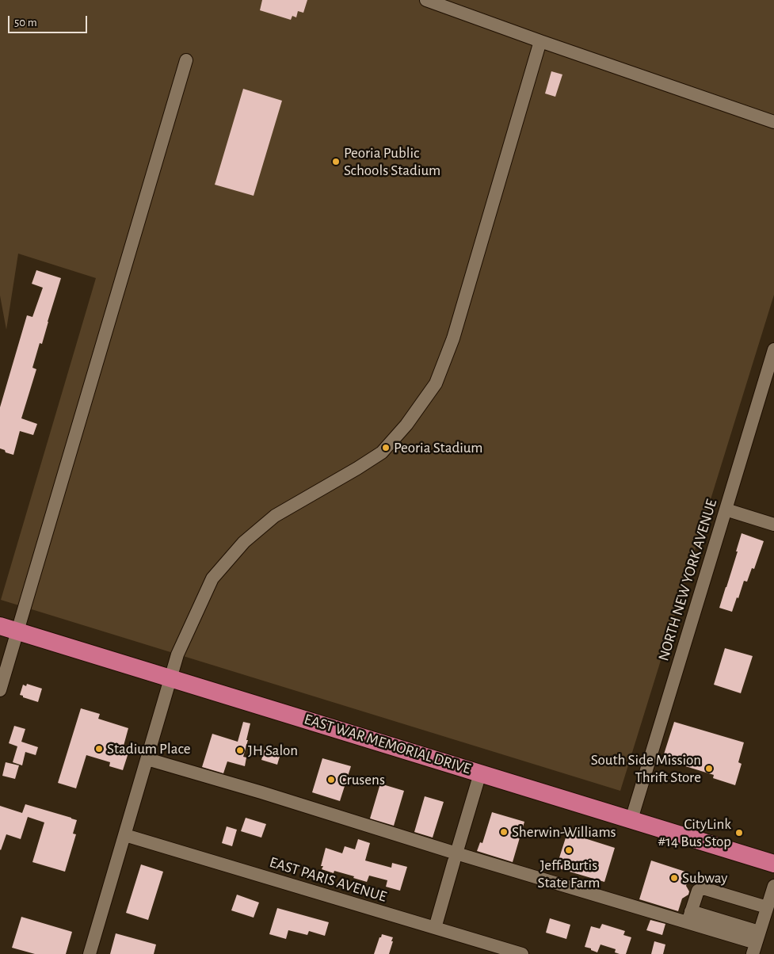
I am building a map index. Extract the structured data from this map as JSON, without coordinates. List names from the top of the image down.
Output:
{
  "streets": {
    "highway": ["EAST WAR MEMORIAL DRIVE"],
    "street": ["NORTH NEW YORK AVENUE", "EAST PARIS AVENUE"]
  },
  "crossings": [
    ["NORTH NEW YORK AVENUE", "EAST WAR MEMORIAL DRIVE"]
  ],
  "places": [
    "Peoria Public Schools Stadium",
    "Peoria Stadium",
    "Stadium Place",
    "JH Salon",
    "South Side Mission Thrift Store",
    "Crusens",
    "Sherwin-Williams",
    "CityLink #14 Bus Stop",
    "Jeff Burtis State Farm",
    "Subway"
  ],
  "scale_bar": "50 m"
}
